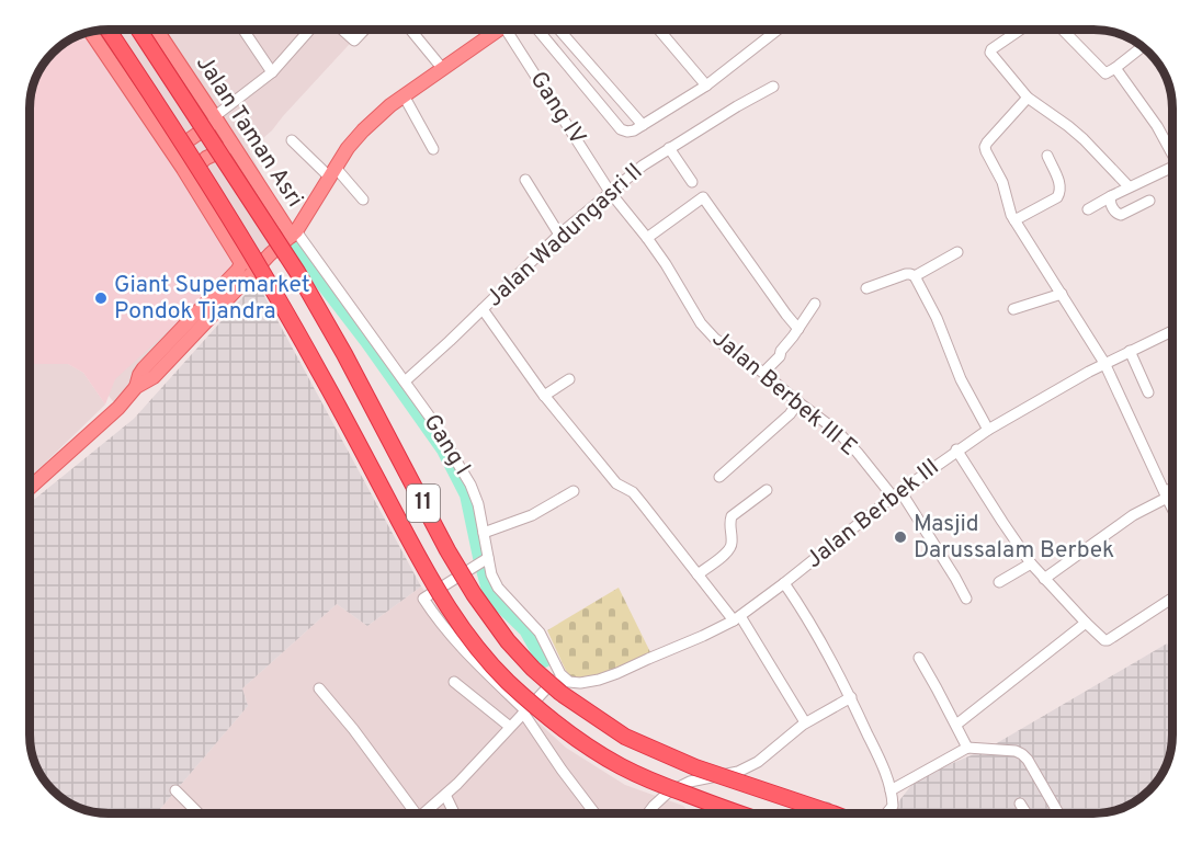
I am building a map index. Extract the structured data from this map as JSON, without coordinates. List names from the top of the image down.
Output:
{
  "streets": {
    "highway": ["11"],
    "main road": ["Jalan Taman Asri"],
    "street": [
      "Gang IV",
      "Jalan Wadungasri II",
      "Jalan Berbek III E",
      "Gang I",
      "Jalan Berbek III"
    ]
  },
  "crossings": [
    ["Gang IV", "Jalan Wadungasri II"],
    ["Gang IV", "Jalan Berbek III E"],
    ["Jalan Taman Asri", "Gang I"],
    ["Jalan Wadungasri II", "Jalan Berbek III E"],
    ["Jalan Wadungasri II", "Gang I"],
    ["Jalan Berbek III E", "Jalan Berbek III"],
    ["Gang I", "Jalan Berbek III"]
  ],
  "places": ["Giant Supermarket Pondok Tjandra", "Masjid Darussalam Berbek"]
}
